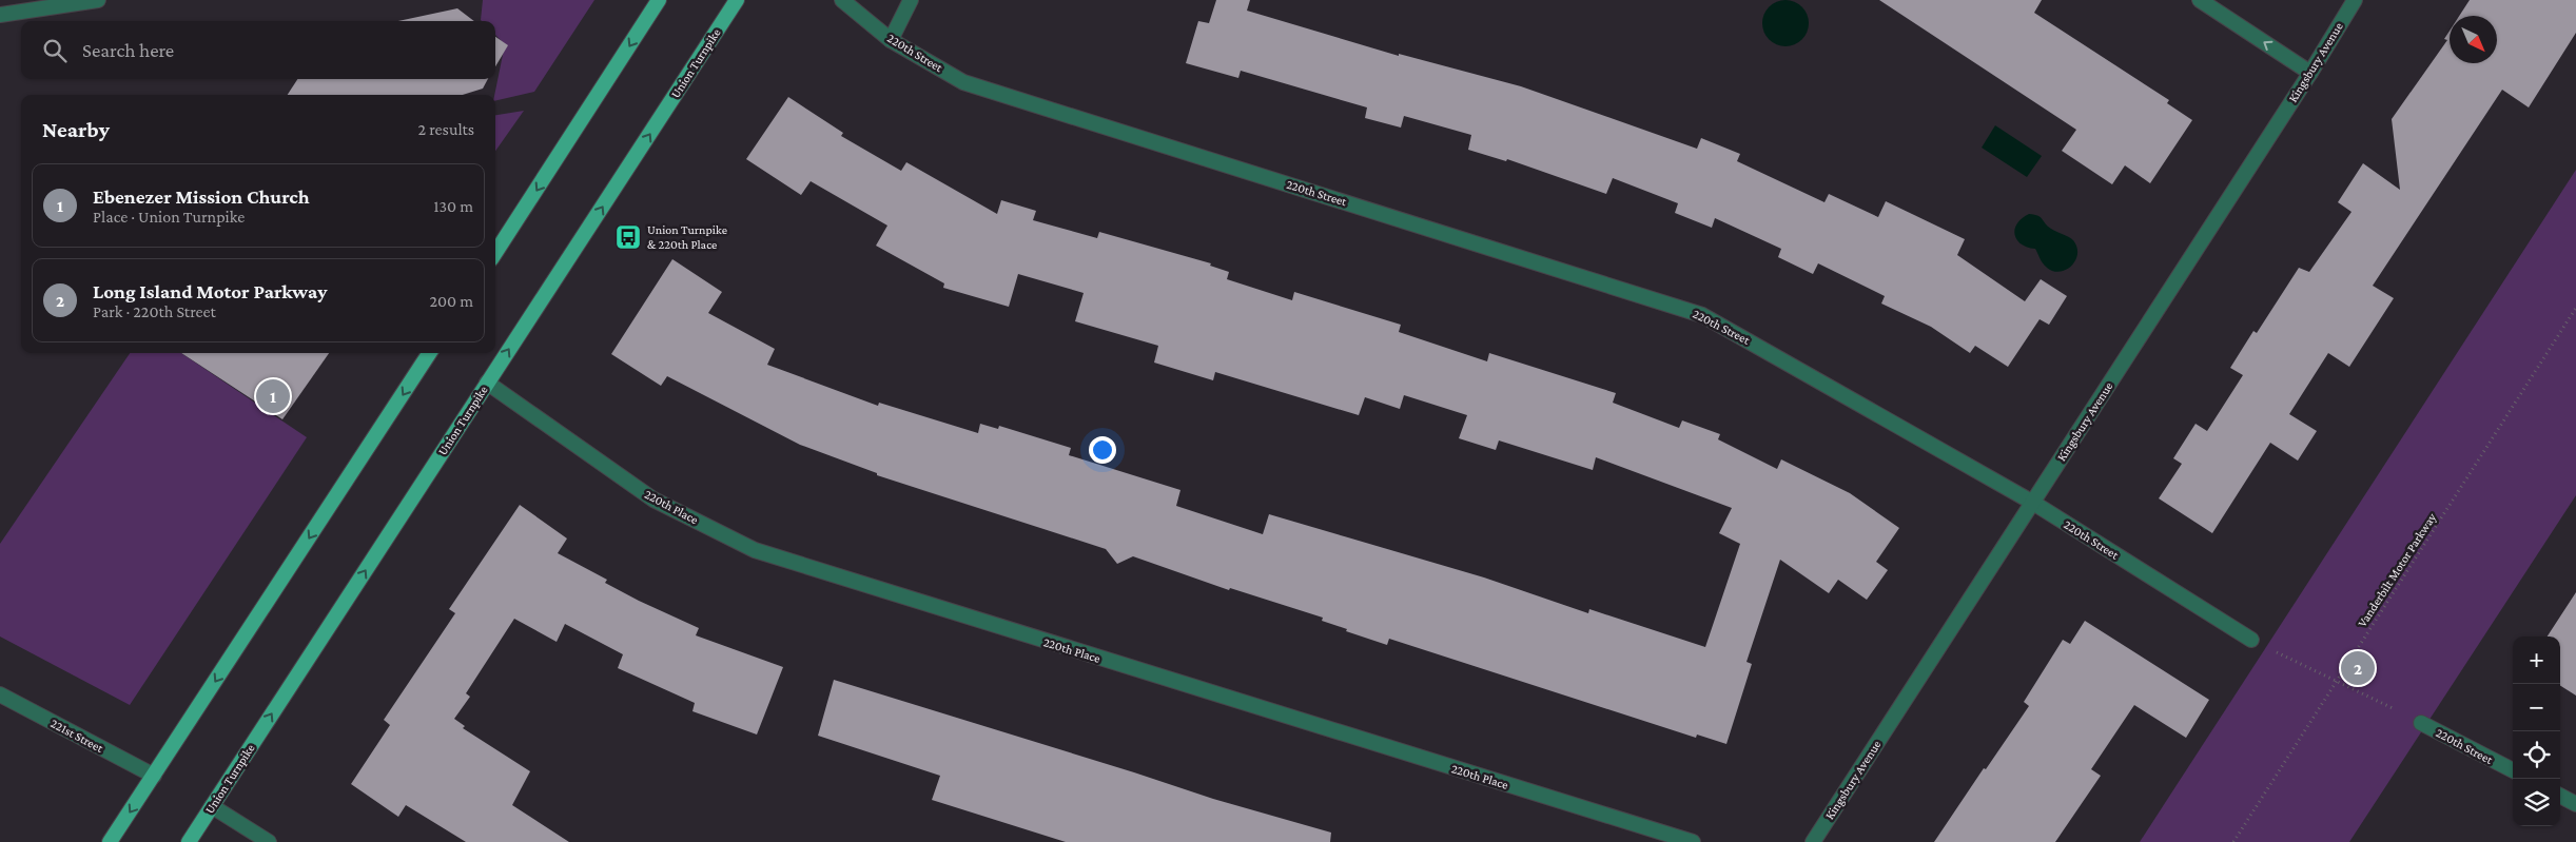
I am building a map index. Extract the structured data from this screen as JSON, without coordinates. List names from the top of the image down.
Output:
{
  "streets": {
    "main road": ["Union Turnpike"],
    "street": [
      "220th Street",
      "Kingsbury Avenue",
      "220th Place",
      "221st Street"
    ],
    "path": ["Vanderbilt Motor Parkway"]
  },
  "crossings": [
    ["220th Street", "Kingsbury Avenue"],
    ["220th Street", "Vanderbilt Motor Parkway"],
    ["Union Turnpike", "220th Place"]
  ],
  "places": {
    "bus stop": ["Union Turnpike & 220th Place"]
  },
  "north": "bottom right",
  "page": {
    "search": "Search here",
    "heading": ["Nearby", "2 results"],
    "list": [
      {
        "mark": "1",
        "name": "Ebenezer Mission Church",
        "note": "Place · Union Turnpike",
        "value": "130 m"
      },
      {
        "mark": "2",
        "name": "Long Island Motor Parkway",
        "note": "Park · 220th Street",
        "value": "200 m"
      }
    ],
    "pins": ["1", "2"],
    "map_buttons": ["+", "−"]
  }
}
